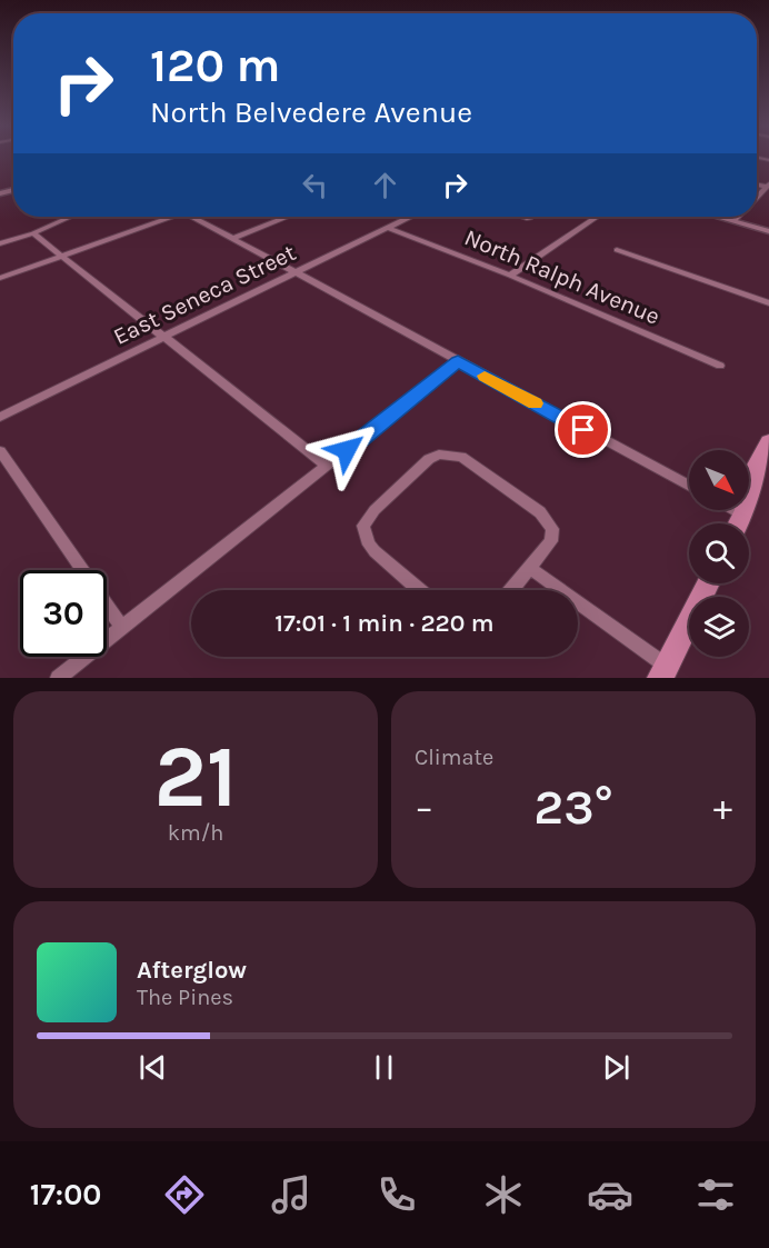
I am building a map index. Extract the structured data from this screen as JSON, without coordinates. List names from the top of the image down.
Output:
{
  "streets": {
    "street": ["North Ralph Avenue", "East Seneca Street"]
  },
  "crossings": [
    ["North Ralph Avenue", "East Seneca Street"]
  ],
  "north": "bottom right",
  "page": {
    "turn": ["120 m", "North Belvedere Avenue"],
    "limit": "30",
    "trip": "17:01 · 1 min · 220 m",
    "tile": [
      ["21", "km/h"],
      "Climate"
    ],
    "heat": ["−", "23°", "+"],
    "song": ["Afterglow", "The Pines"],
    "tabs": "17:00"
  }
}
